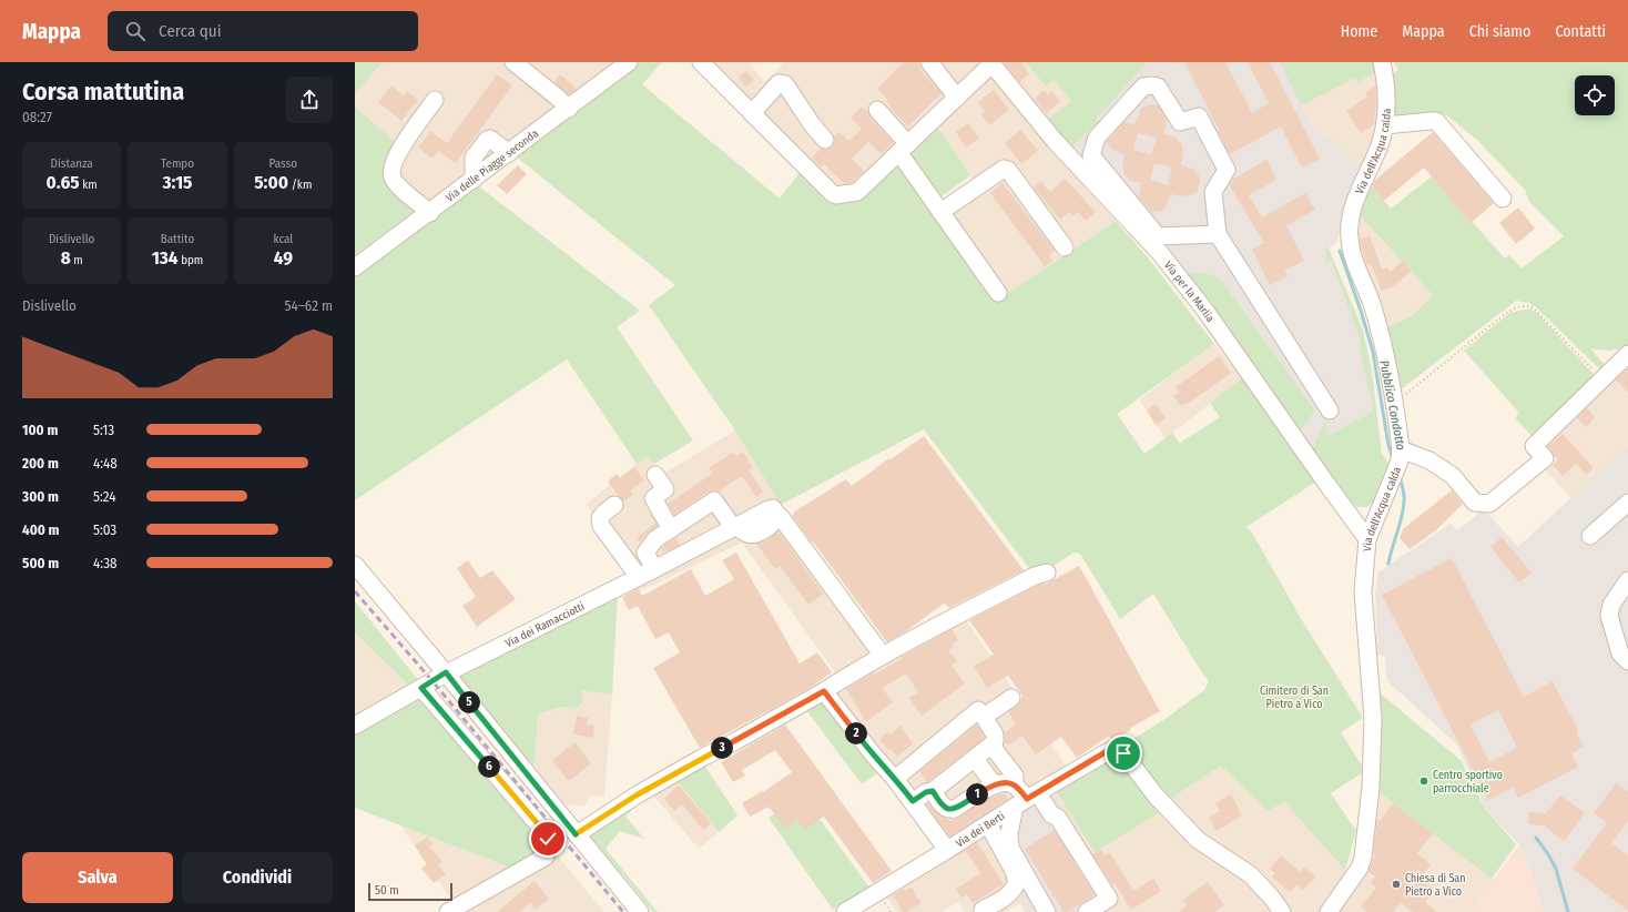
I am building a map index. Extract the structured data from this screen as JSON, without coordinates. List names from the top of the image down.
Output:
{
  "streets": {
    "street": [
      "Via dell'Acqua calda",
      "Via delle Piagge seconda",
      "Via per la Marlia",
      "Via dei Ramacciotti",
      "Via dei Berti"
    ]
  },
  "crossings": [
    ["Via dell'Acqua calda", "Via per la Marlia"]
  ],
  "water": ["Pubblico Condotto"],
  "parks": ["Cimitero di San Pietro a Vico"],
  "places": ["Centro sportivo parrocchiale", "Chiesa di San Pietro a Vico"],
  "scale_bar": "50 m",
  "page": {
    "header": "Mappa",
    "search": "Cerca qui",
    "nav": [
      "Home",
      "Mappa",
      "Chi siamo",
      "Contatti"
    ],
    "heading": ["Corsa mattutina", "08:27"],
    "stats": [
      ["Distanza", "0.65 km"],
      ["Tempo", "3:15"],
      ["Passo", "5:00 /km"],
      ["Dislivello", "8 m"],
      ["Battito", "134 bpm"],
      ["kcal", "49"]
    ],
    "chart": ["Dislivello", "54–62 m"],
    "list": [
      {
        "name": "100 m",
        "note": "5:13"
      },
      {
        "name": "200 m",
        "note": "4:48"
      },
      {
        "name": "300 m",
        "note": "5:24"
      },
      {
        "name": "400 m",
        "note": "5:03"
      },
      {
        "name": "500 m",
        "note": "4:38"
      }
    ],
    "pins": [
      "5",
      "2",
      "3",
      "6",
      "1"
    ],
    "buttons": ["Salva", "Condividi"],
    "scale": "50 m"
  }
}
